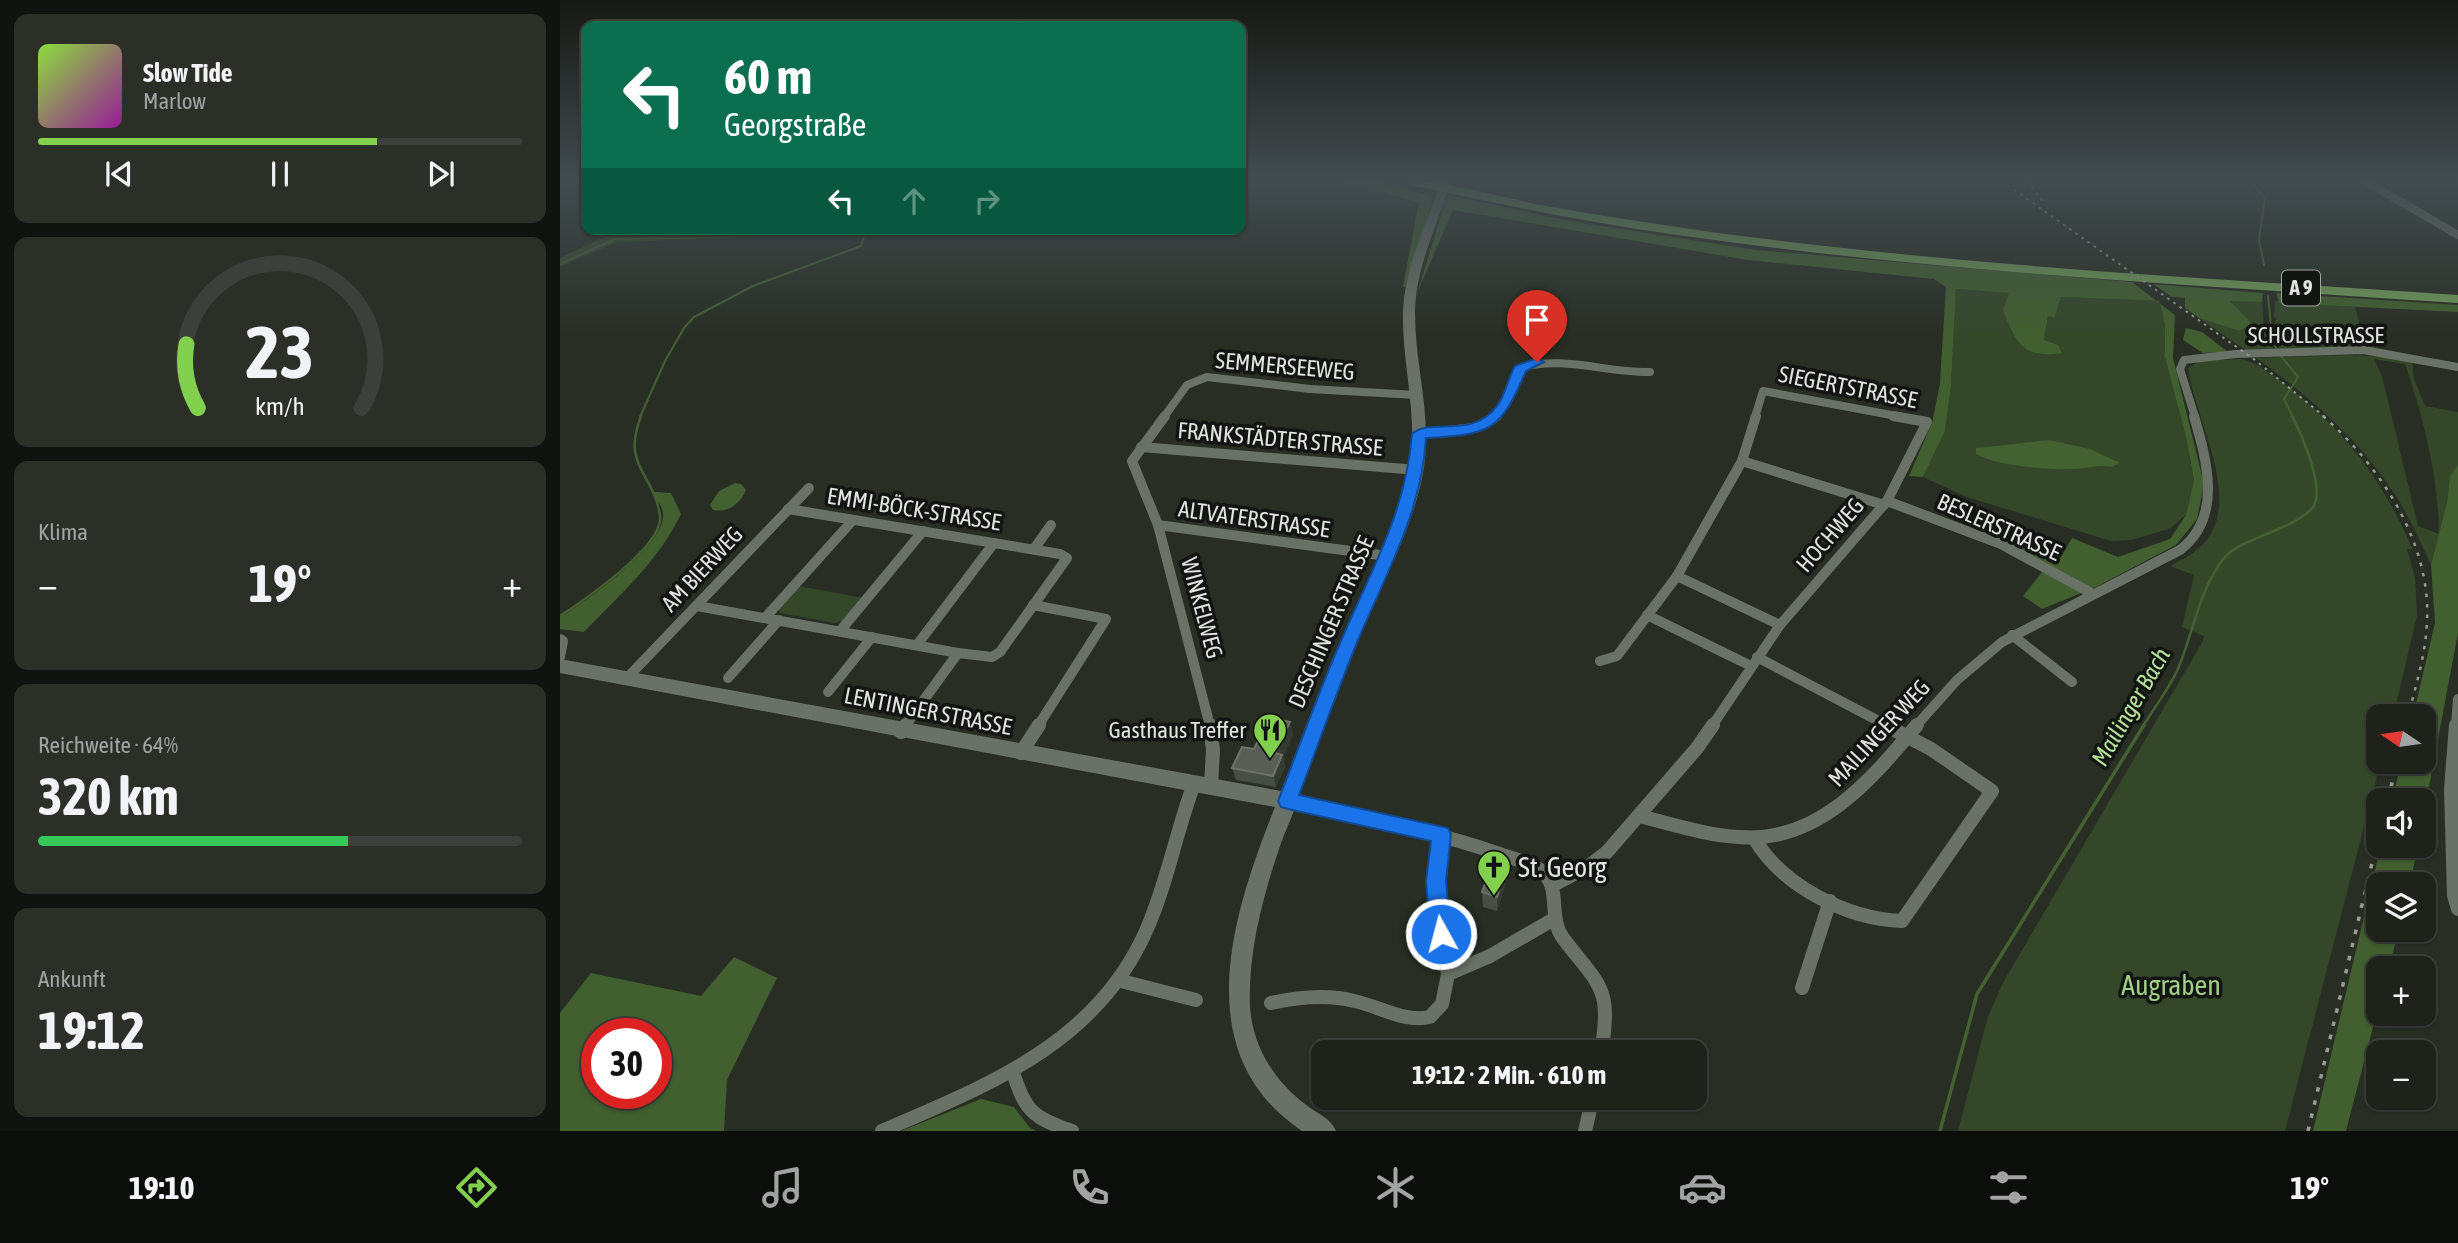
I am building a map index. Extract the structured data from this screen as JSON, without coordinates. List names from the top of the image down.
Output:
{
  "streets": {
    "highway": ["A 9"],
    "street": [
      "SCHOLLSTRASSE",
      "SEMMERSEEWEG",
      "SIEGERTSTRASSE",
      "FRANKSTÄDTER STRASSE",
      "EMMI-BÖCK-STRASSE",
      "ALTVATERSTRASSE",
      "BESLERSTRASSE",
      "HOCHWEG",
      "AM BIERWEG",
      "WINKELWEG",
      "DESCHINGER STRASSE",
      "LENTINGER STRASSE",
      "MAILINGER WEG"
    ]
  },
  "crossings": [
    ["SCHOLLSTRASSE", "MAILINGER WEG"],
    ["SEMMERSEEWEG", "FRANKSTÄDTER STRASSE"],
    ["SEMMERSEEWEG", "WINKELWEG"],
    ["SEMMERSEEWEG", "DESCHINGER STRASSE"],
    ["SIEGERTSTRASSE", "BESLERSTRASSE"],
    ["SIEGERTSTRASSE", "HOCHWEG"],
    ["FRANKSTÄDTER STRASSE", "WINKELWEG"],
    ["FRANKSTÄDTER STRASSE", "DESCHINGER STRASSE"],
    ["EMMI-BÖCK-STRASSE", "AM BIERWEG"],
    ["ALTVATERSTRASSE", "WINKELWEG"],
    ["ALTVATERSTRASSE", "DESCHINGER STRASSE"],
    ["BESLERSTRASSE", "HOCHWEG"],
    ["BESLERSTRASSE", "MAILINGER WEG"],
    ["HOCHWEG", "MAILINGER WEG"],
    ["AM BIERWEG", "LENTINGER STRASSE"],
    ["WINKELWEG", "LENTINGER STRASSE"],
    ["DESCHINGER STRASSE", "LENTINGER STRASSE"]
  ],
  "water": ["Mailinger Bach"],
  "parks": ["Augraben"],
  "places": {
    "restaurant": ["Gasthaus Treffer"],
    "church": ["St. Georg"]
  },
  "north": "left",
  "page": {
    "turn": ["60 m", "Georgstraße"],
    "song": ["Slow Tide", "Marlow"],
    "tile": [
      "Klima",
      ["Reichweite · 64%", "320 km"],
      ["Ankunft", "19:12"]
    ],
    "heat": ["−", "19°", "+"],
    "map_buttons": ["+", "−"],
    "limit": "30",
    "trip": "19:12 · 2 Min. · 610 m",
    "tabs": ["19:10", "19°"],
    "gauge": ["23", "km/h"]
  }
}
